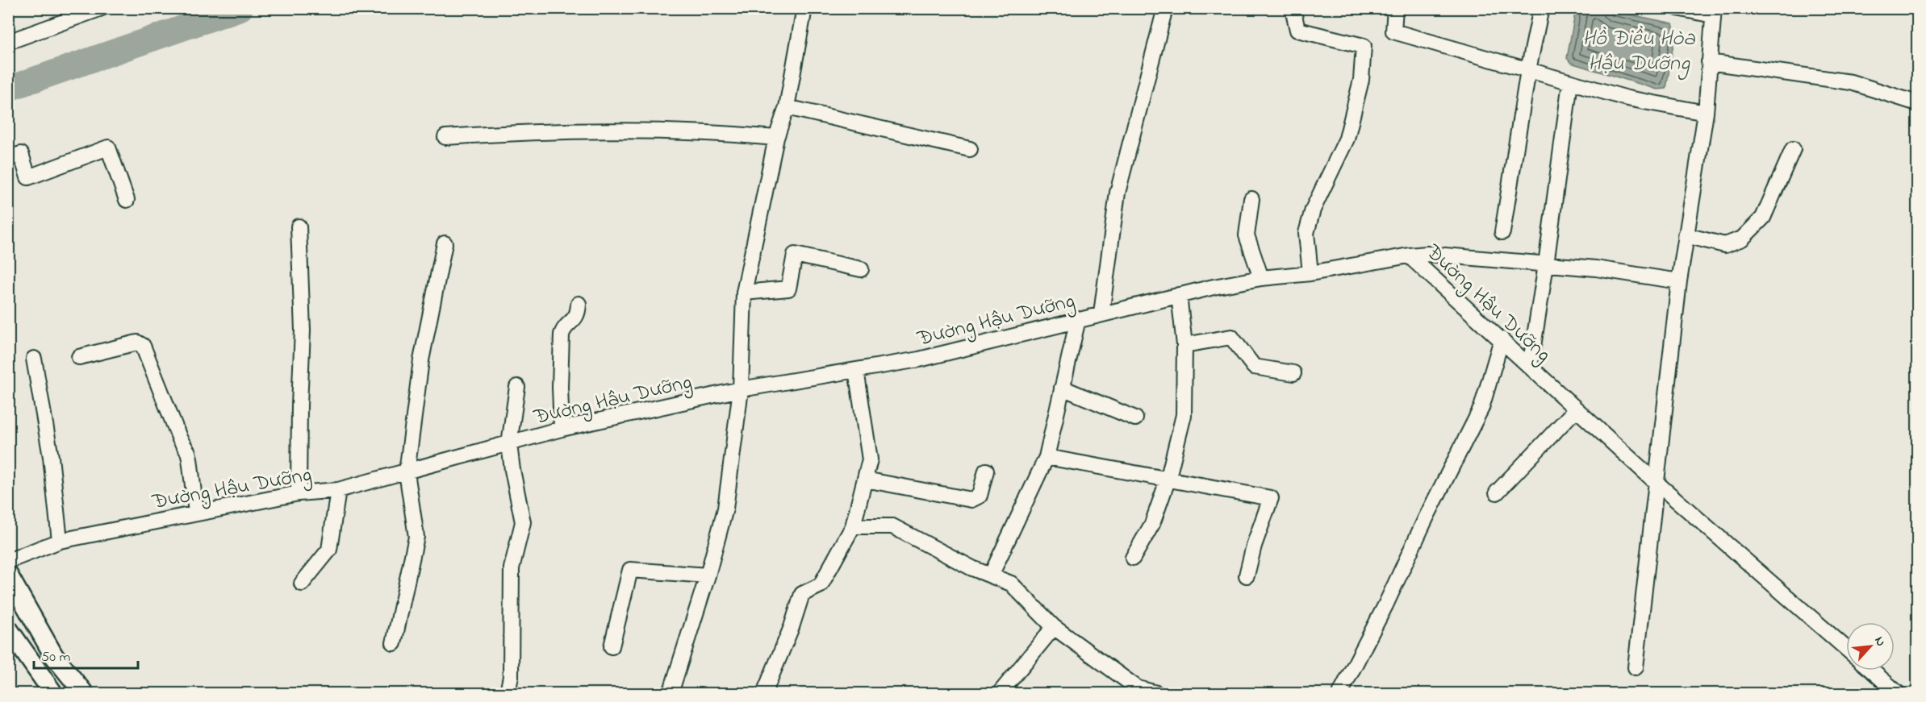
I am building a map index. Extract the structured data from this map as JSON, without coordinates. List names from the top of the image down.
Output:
{
  "streets": {
    "street": ["Đường Hậu Dưỡng"]
  },
  "water": ["Hồ Điều Hòa Hậu Dưỡng"],
  "scale_bar": "50 m",
  "north": "top right"
}
